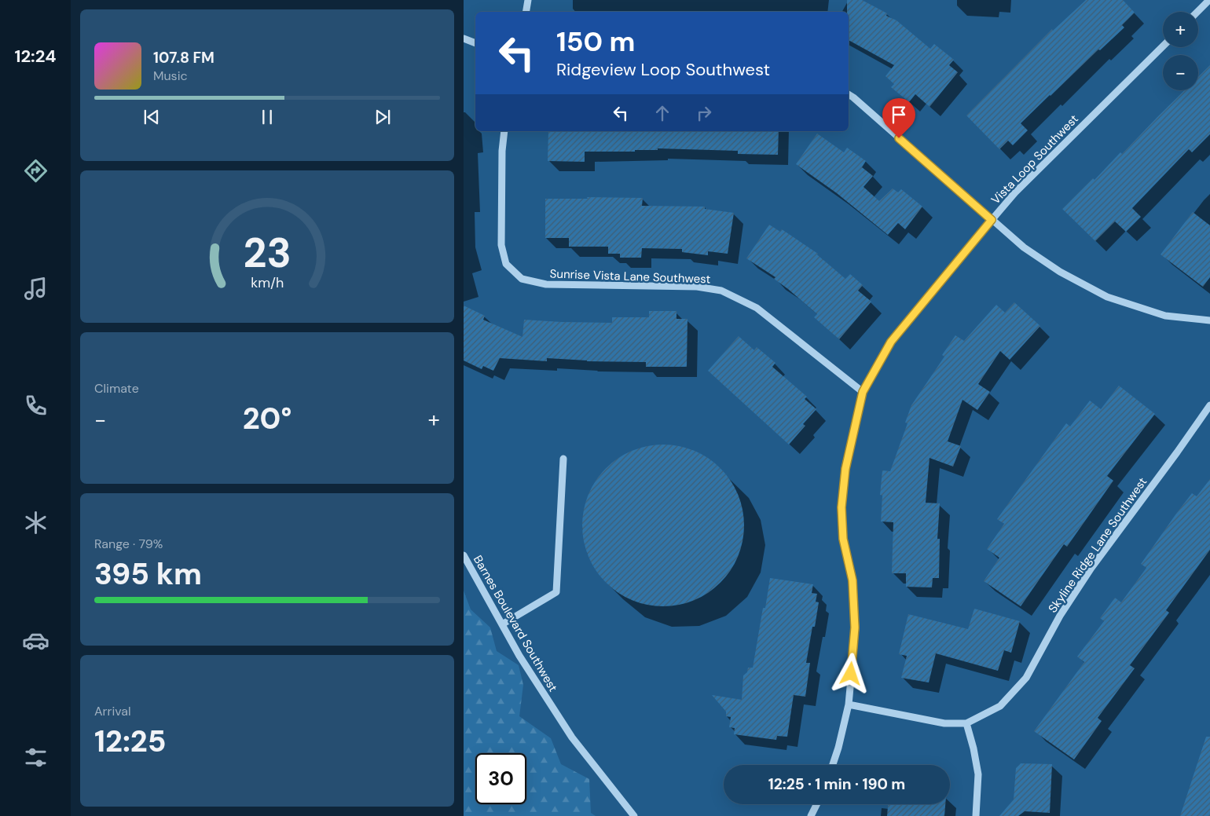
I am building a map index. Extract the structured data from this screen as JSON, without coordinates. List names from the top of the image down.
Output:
{
  "streets": {
    "street": [
      "Vista Loop Southwest",
      "Sunrise Vista Lane Southwest",
      "Skyline Ridge Lane Southwest",
      "Barnes Boulevard Southwest"
    ]
  },
  "crossings": [
    ["Vista Loop Southwest", "Sunrise Vista Lane Southwest"],
    ["Vista Loop Southwest", "Skyline Ridge Lane Southwest"]
  ],
  "page": {
    "tabs": "12:24",
    "map_buttons": ["+", "−"],
    "turn": ["150 m", "Ridgeview Loop Southwest"],
    "song": ["107.8 FM", "Music"],
    "tile": [
      "Climate",
      ["Range · 79%", "395 km"],
      ["Arrival", "12:25"]
    ],
    "heat": ["−", "20°", "+"],
    "limit": "30",
    "trip": "12:25 · 1 min · 190 m",
    "gauge": ["23", "km/h"]
  }
}
